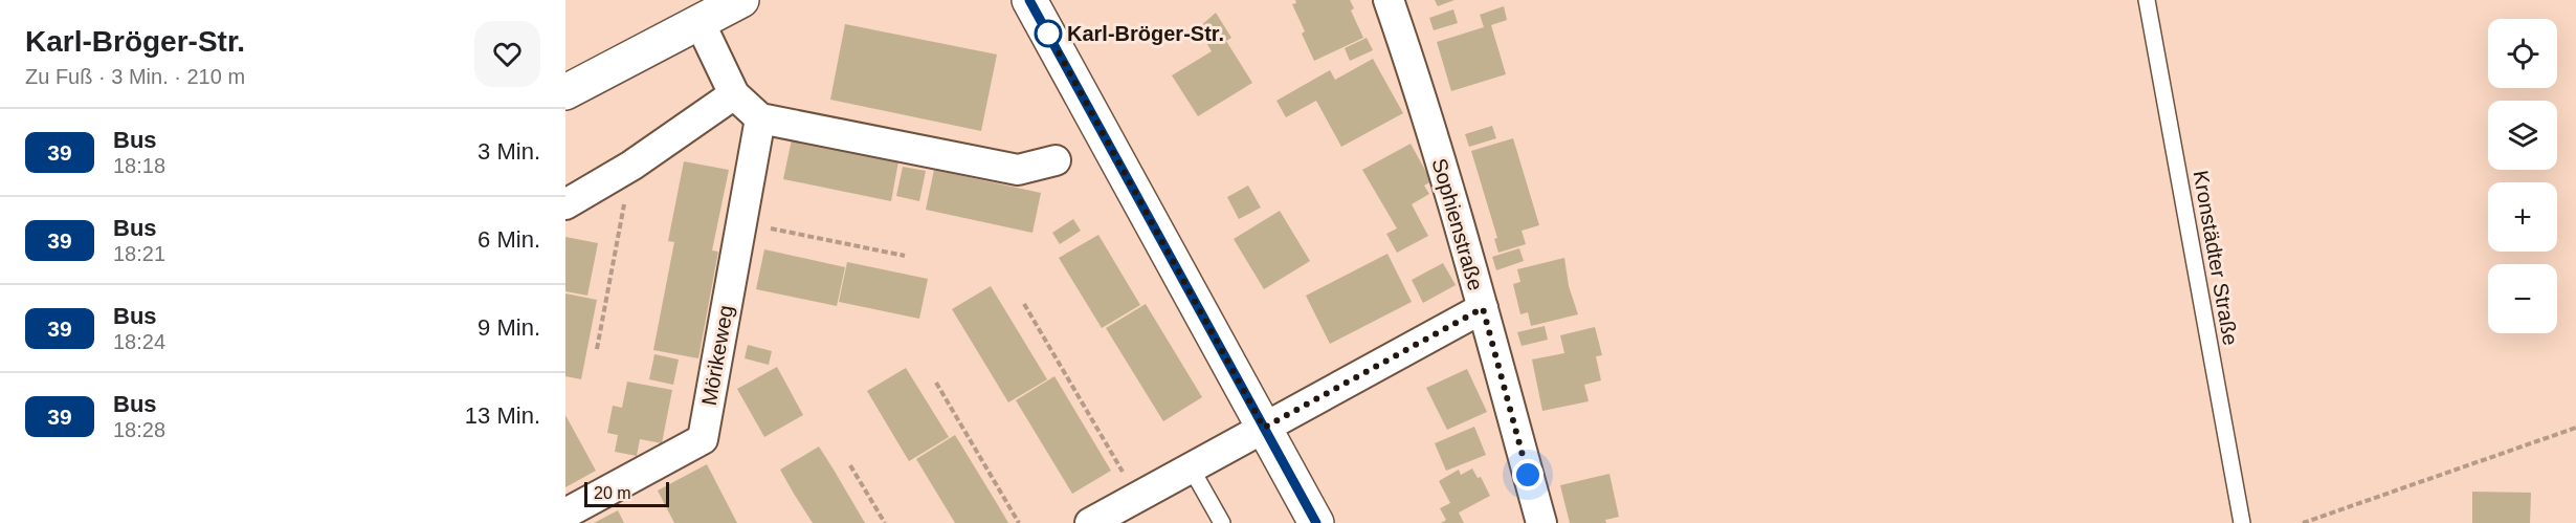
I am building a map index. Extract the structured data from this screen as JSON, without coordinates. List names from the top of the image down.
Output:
{
  "streets": {
    "street": ["Sophienstraße", "Mörikeweg"],
    "lane": ["Kronstädter Straße"]
  },
  "places": ["Karl-Bröger-Str."],
  "lines": ["bus line 39"],
  "scale_bar": "20 m",
  "page": {
    "heading": ["Karl-Bröger-Str.", "Zu Fuß · 3 Min. · 210 m"],
    "map_buttons": ["+", "−"],
    "list": [
      {
        "mark": "39",
        "name": "Bus",
        "note": "18:18",
        "value": "3 Min."
      },
      {
        "mark": "39",
        "name": "Bus",
        "note": "18:21",
        "value": "6 Min."
      },
      {
        "mark": "39",
        "name": "Bus",
        "note": "18:24",
        "value": "9 Min."
      },
      {
        "mark": "39",
        "name": "Bus",
        "note": "18:28",
        "value": "13 Min."
      }
    ],
    "scale": "20 m"
  }
}
